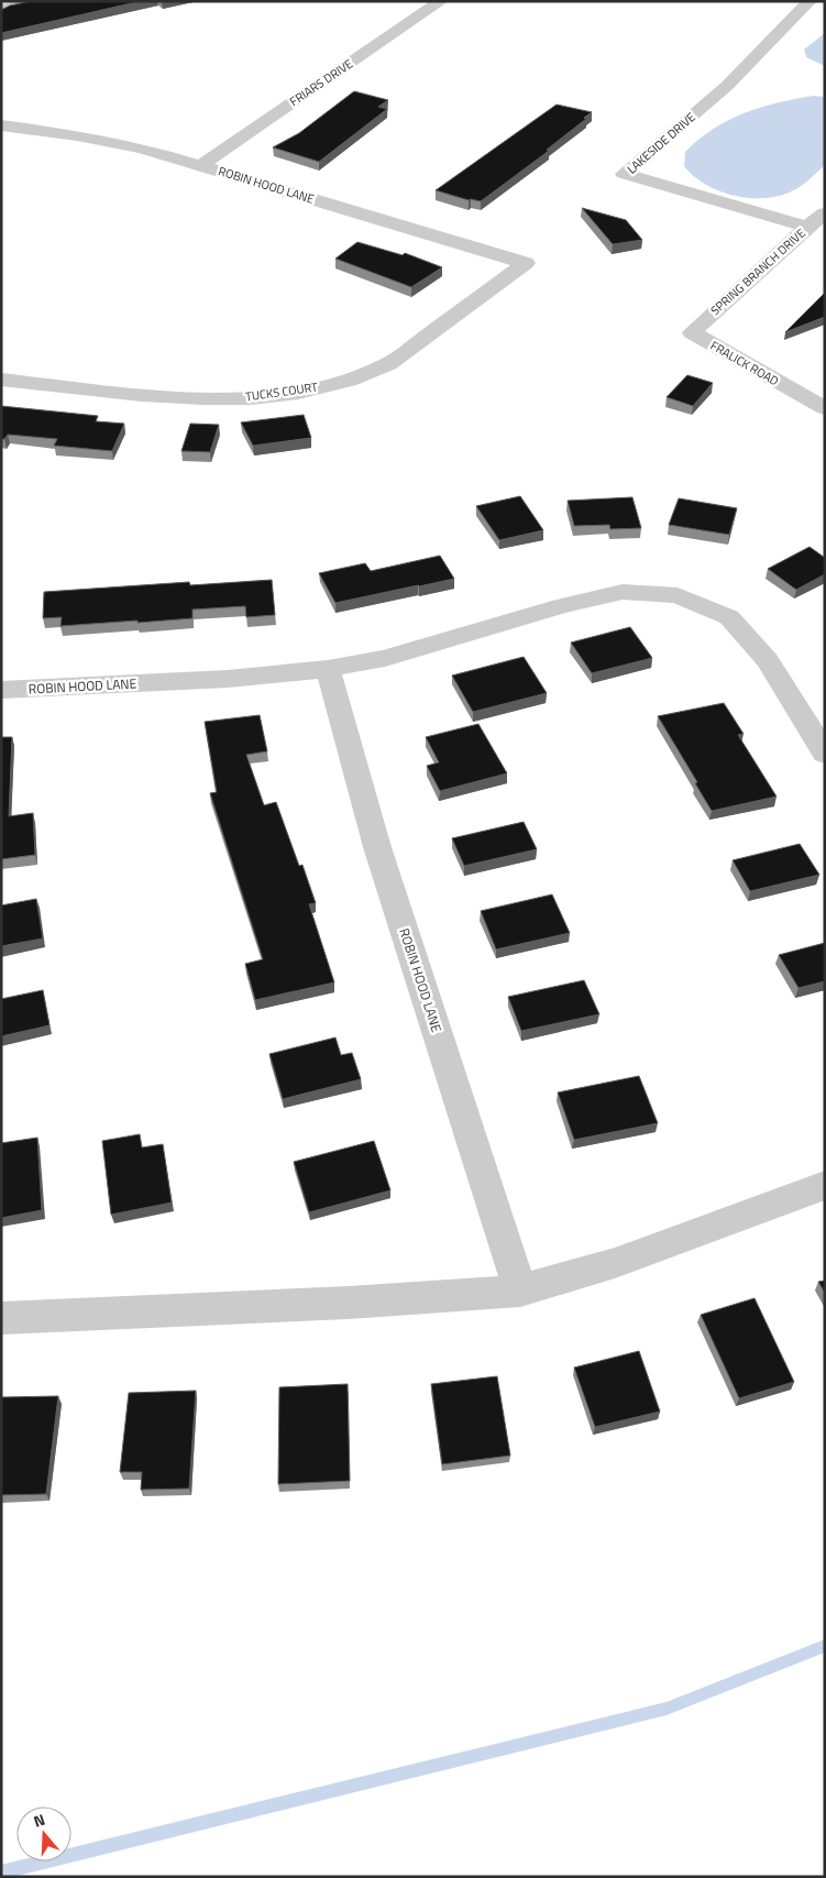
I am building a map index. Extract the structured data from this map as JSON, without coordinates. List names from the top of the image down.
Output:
{
  "streets": {
    "street": [
      "FRIARS DRIVE",
      "LAKESIDE DRIVE",
      "ROBIN HOOD LANE",
      "SPRING BRANCH DRIVE",
      "FRALICK ROAD",
      "TUCKS COURT"
    ]
  },
  "crossings": [
    ["FRIARS DRIVE", "ROBIN HOOD LANE"],
    ["LAKESIDE DRIVE", "SPRING BRANCH DRIVE"],
    ["ROBIN HOOD LANE", "TUCKS COURT"],
    ["SPRING BRANCH DRIVE", "FRALICK ROAD"]
  ],
  "north": "top"
}
